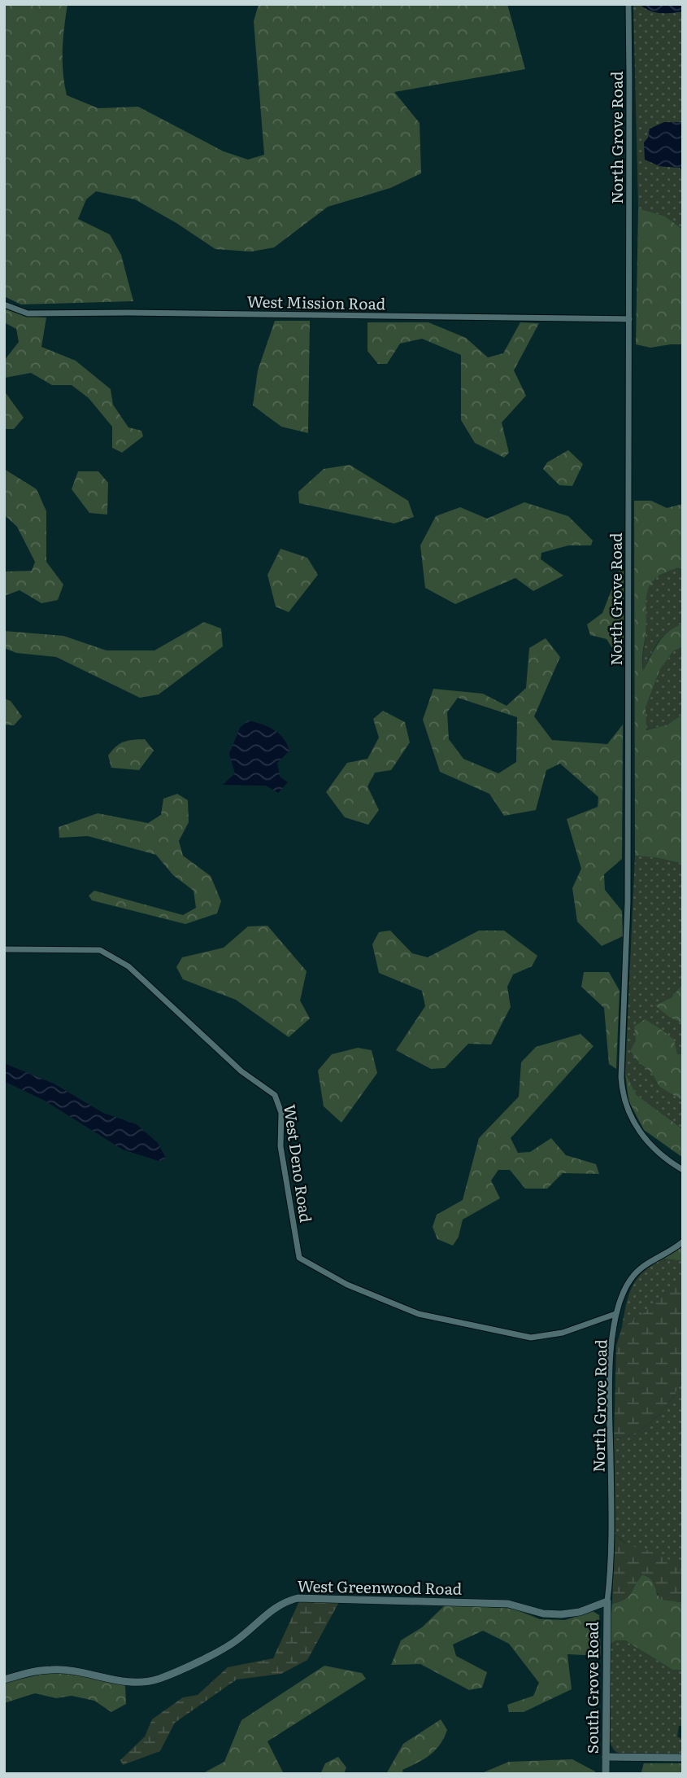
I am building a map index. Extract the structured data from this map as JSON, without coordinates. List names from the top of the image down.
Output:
{
  "streets": {
    "street": [
      "North Grove Road",
      "West Mission Road",
      "West Deno Road",
      "West Greenwood Road",
      "South Grove Road"
    ]
  },
  "crossings": [
    ["North Grove Road", "West Mission Road"],
    ["North Grove Road", "West Deno Road"],
    ["North Grove Road", "West Greenwood Road"],
    ["North Grove Road", "South Grove Road"],
    ["West Greenwood Road", "South Grove Road"]
  ]
}
